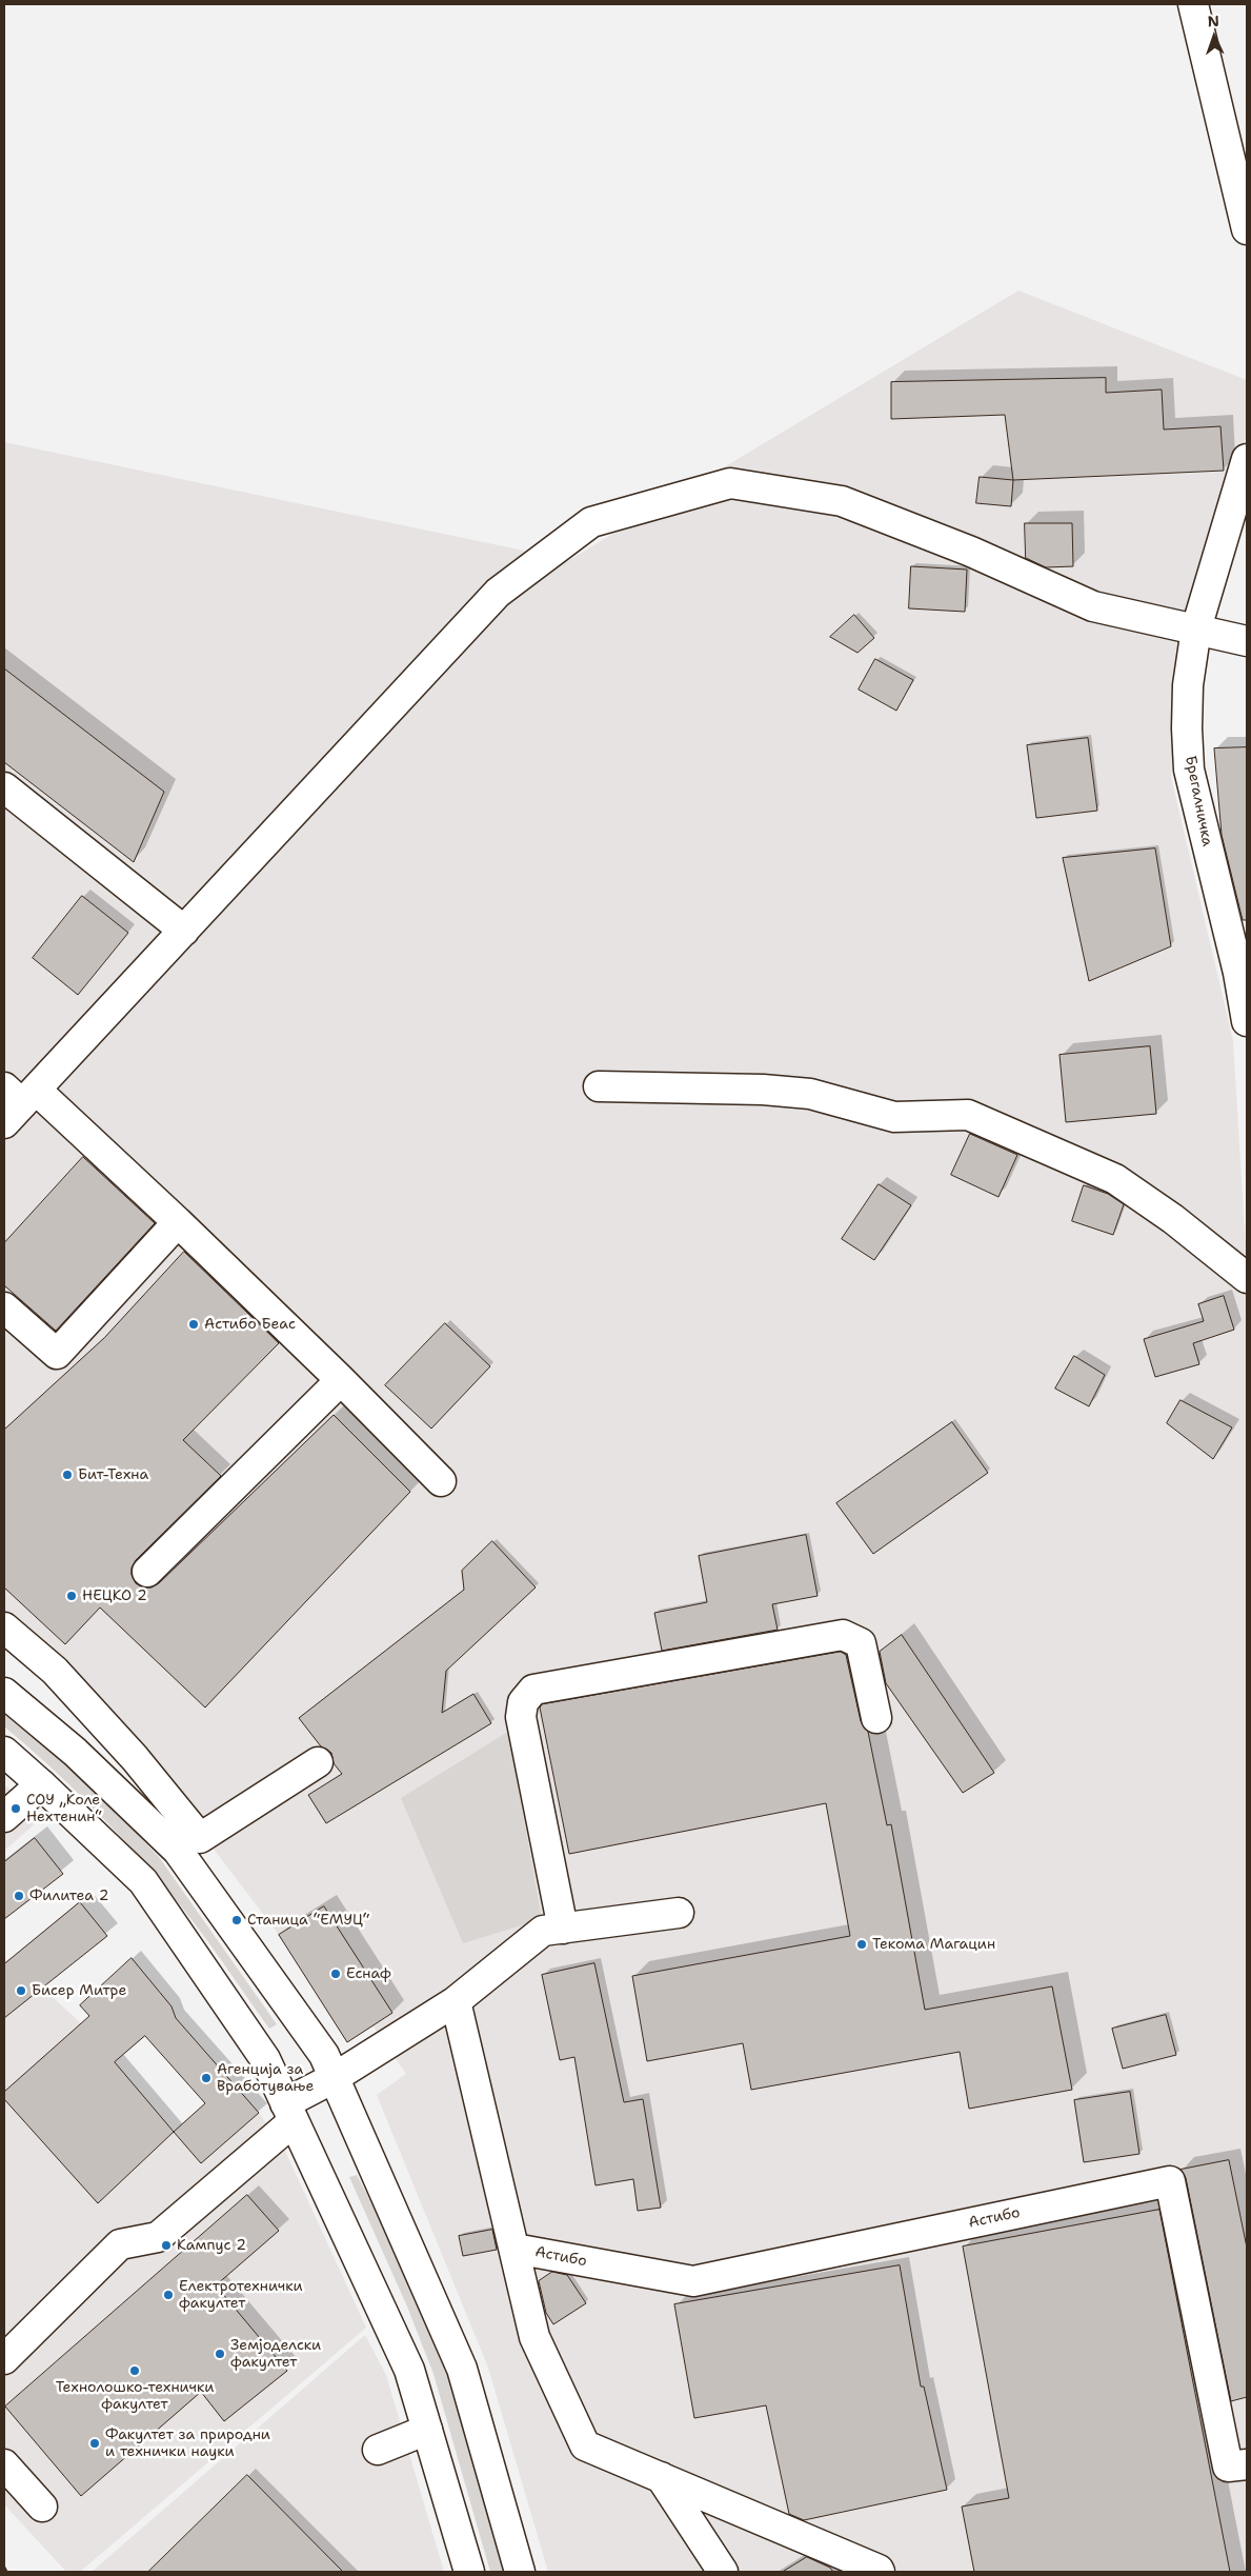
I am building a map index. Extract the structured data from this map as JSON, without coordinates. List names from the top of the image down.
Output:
{
  "streets": {
    "street": ["Брегалничка", "Астибо"]
  },
  "places": [
    "Астибо Беас",
    "Бит-Техна",
    "НЕЦКО 2",
    "СОУ „Коле Нехтенин“",
    "Филитеа 2",
    "Станица “ЕМУЦ“",
    "Текома Магацин",
    "Еснаф",
    "Бисер Митре",
    "Агенција за Вработување",
    "Кампус 2",
    "Електротехнички факултет",
    "Земјоделски факултет",
    "Технолошко-технички факултет",
    "Факултет за природни и технички науки"
  ],
  "north": "top"
}
